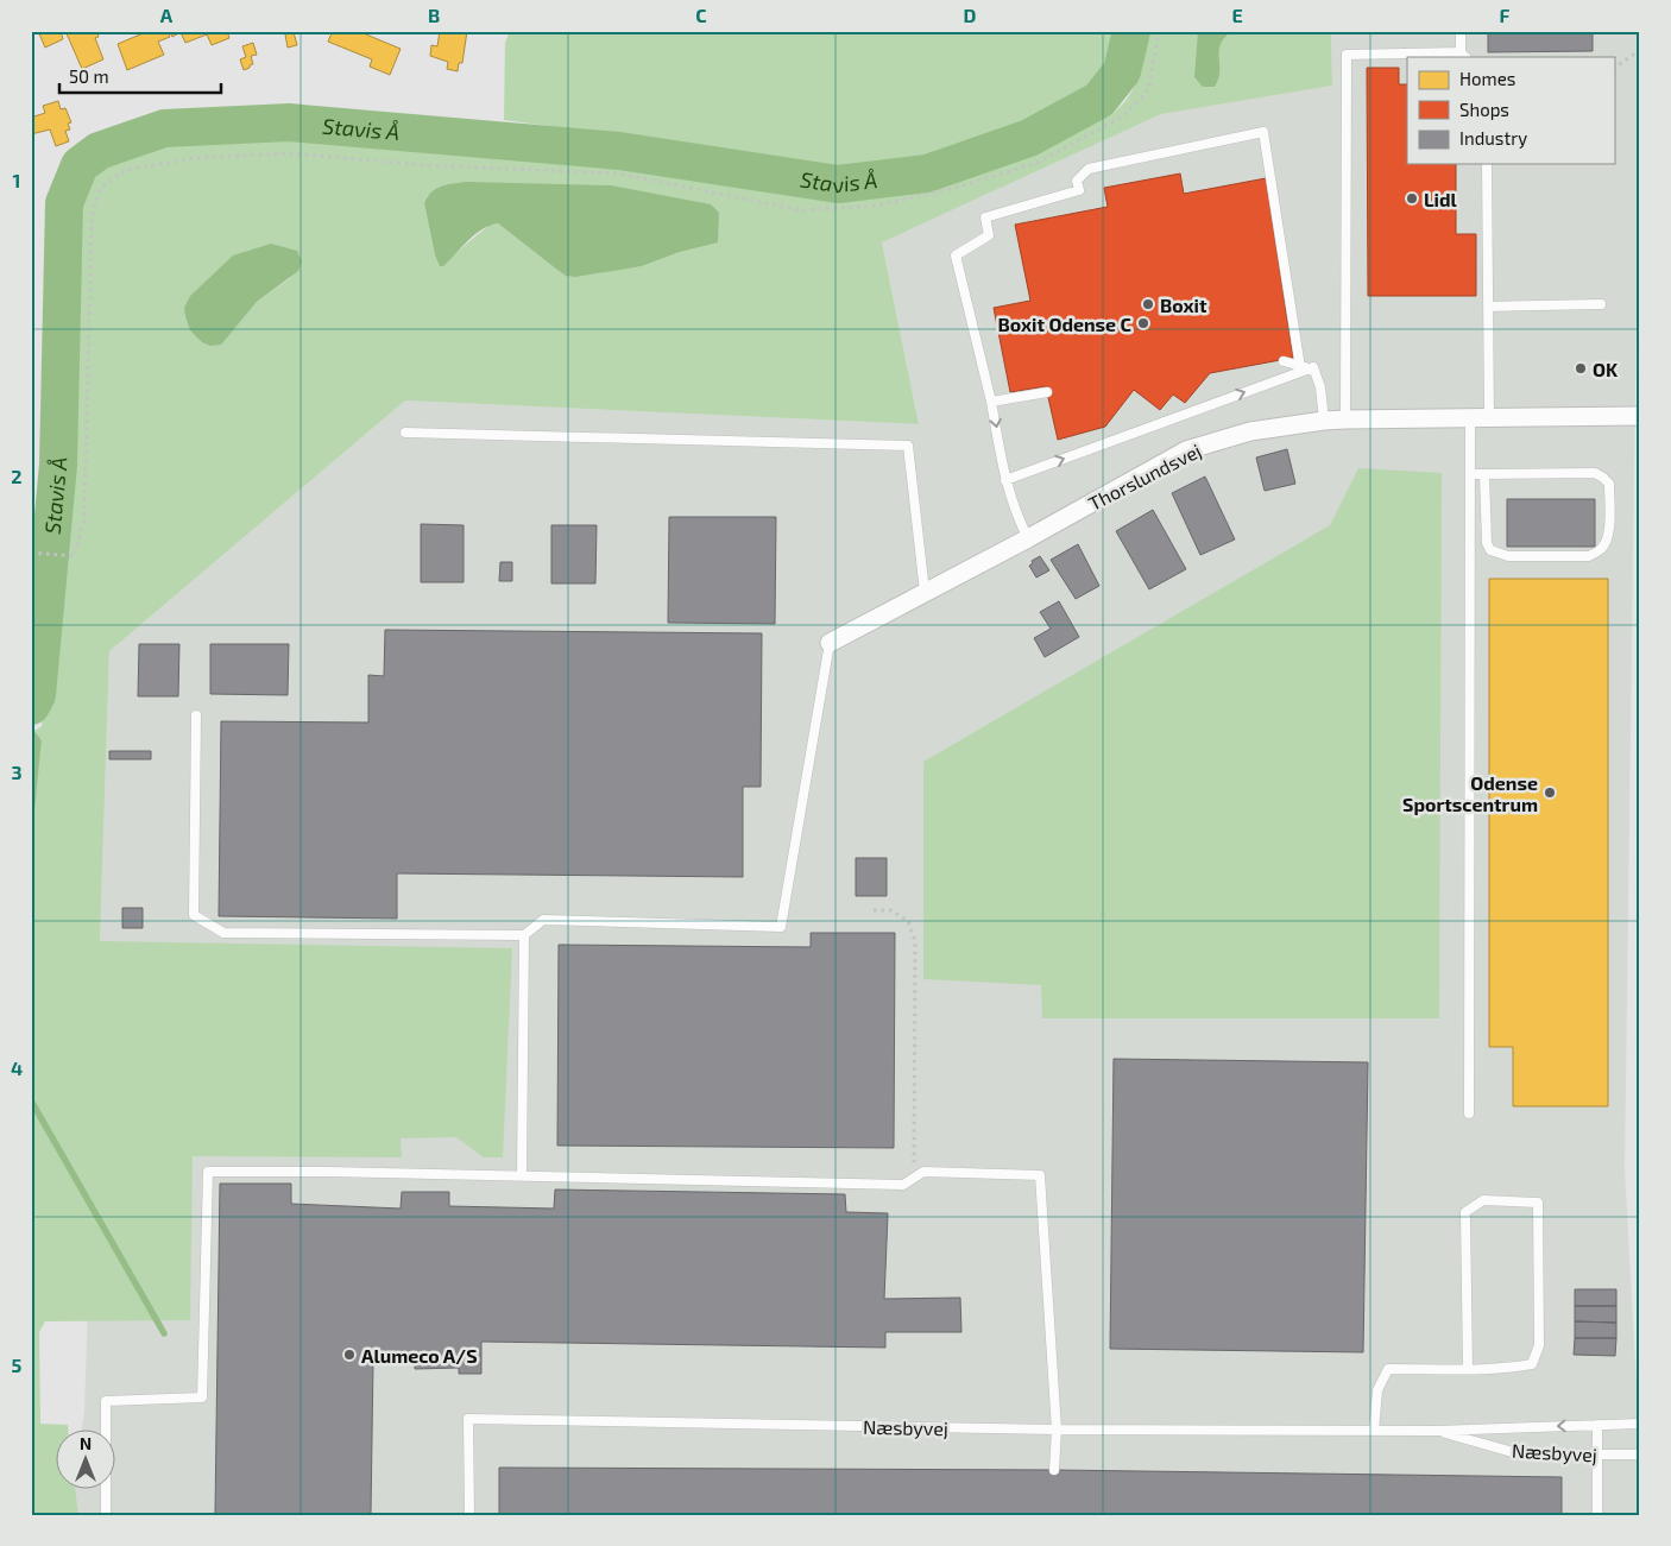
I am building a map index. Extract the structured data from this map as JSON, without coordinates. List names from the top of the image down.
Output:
{
  "streets": {
    "street": ["Thorslundsvej"],
    "lane": ["Næsbyvej"]
  },
  "water": ["Stavis Å"],
  "places": [
    "Lidl",
    "Boxit",
    "Boxit Odense C",
    "OK",
    "Odense Sportscentrum",
    "Alumeco A/S"
  ],
  "legend": ["Homes", "Shops", "Industry"],
  "scale_bar": "50 m",
  "north": "top",
  "grid": {
    "columns": [
      "A",
      "B",
      "C",
      "D",
      "E",
      "F"
    ],
    "rows": [
      "1",
      "2",
      "3",
      "4",
      "5"
    ]
  }
}
